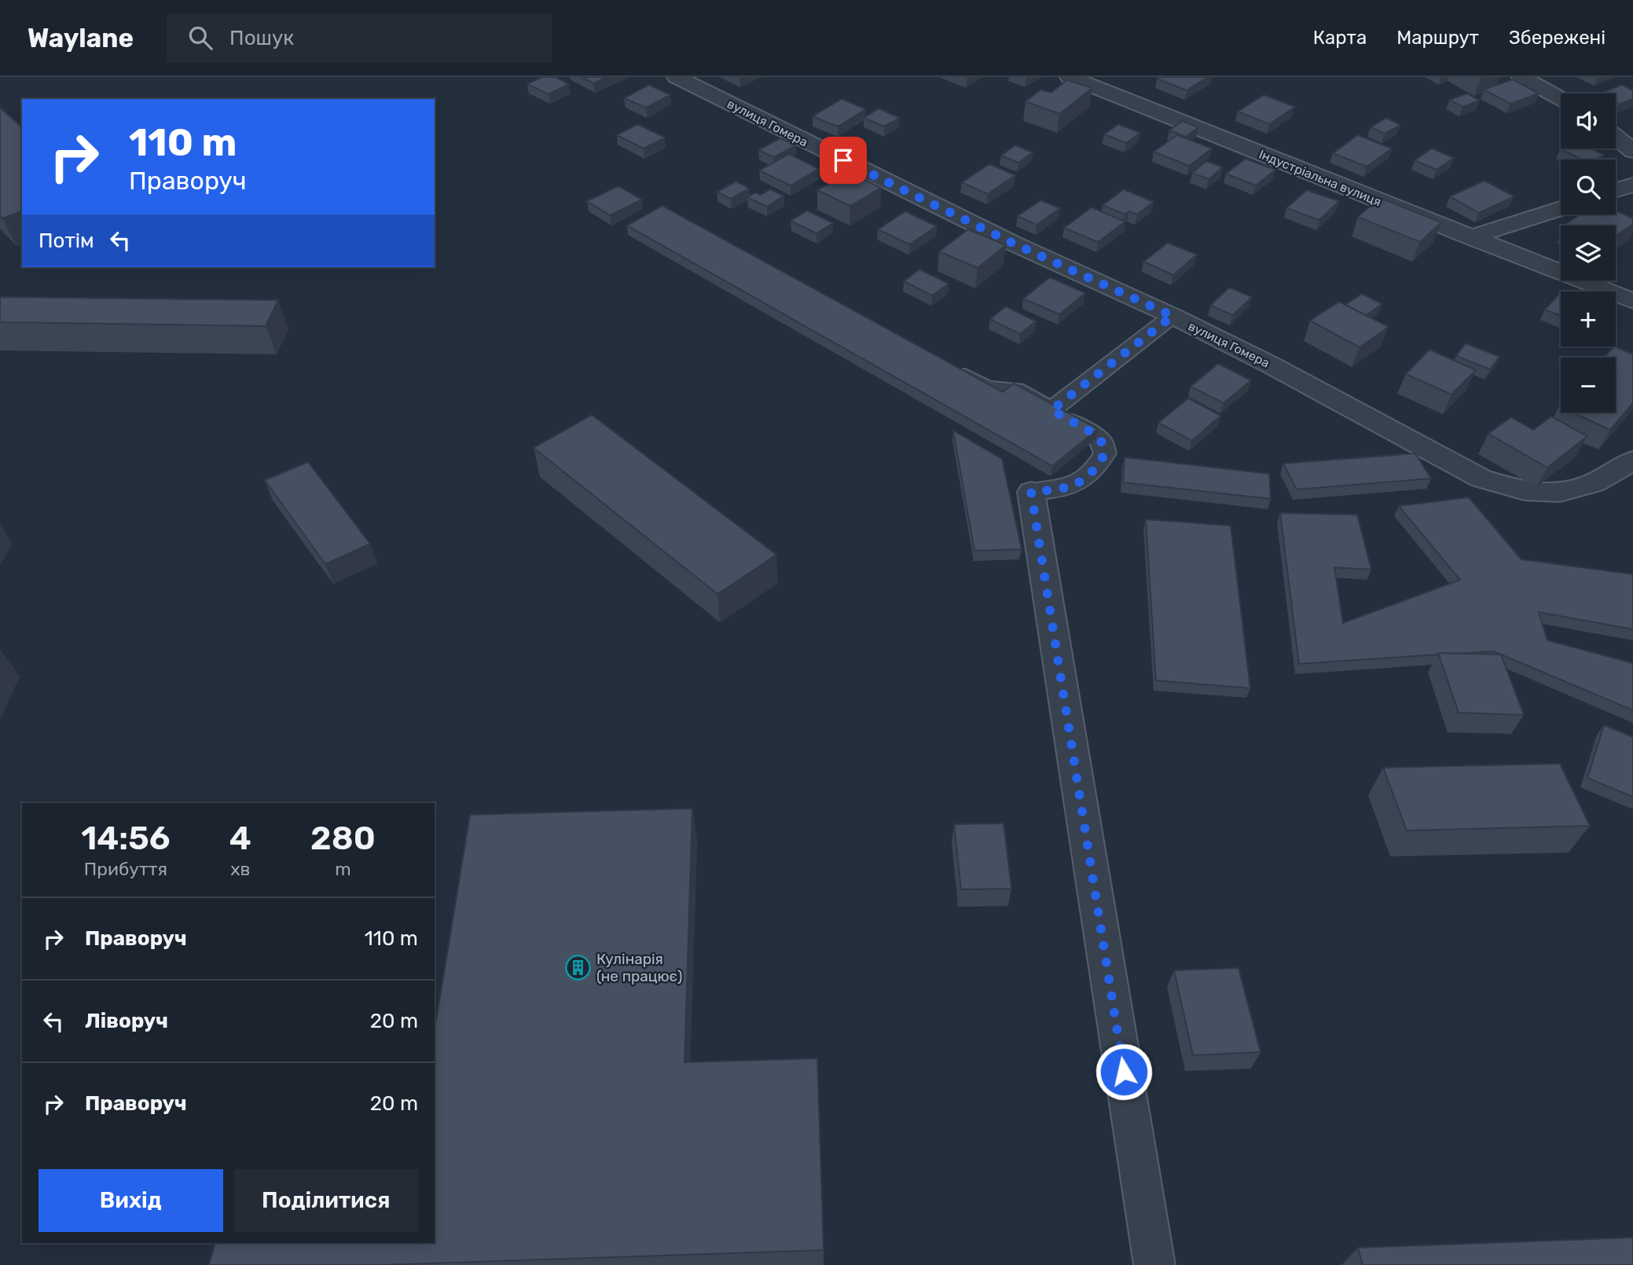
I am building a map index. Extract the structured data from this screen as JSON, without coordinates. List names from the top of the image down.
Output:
{
  "streets": {
    "street": ["вулиця Гомера", "Індустріальна вулиця"]
  },
  "places": {
    "building": ["Кулінарія (не працює)"]
  },
  "page": {
    "header": "Waylane",
    "search": "Пошук",
    "nav": ["Карта", "Маршрут", "Збережені"],
    "map_buttons": ["+", "−"],
    "turn": ["110 m", "Праворуч"],
    "then": "Потім",
    "eta": [
      "14:56",
      "Прибуття",
      "4",
      "хв",
      "280",
      "m"
    ],
    "list": [
      {
        "name": "Праворуч",
        "value": "110 m"
      },
      {
        "name": "Ліворуч",
        "value": "20 m"
      },
      {
        "name": "Праворуч",
        "value": "20 m"
      }
    ],
    "buttons": ["Вихід", "Поділитися"]
  }
}
